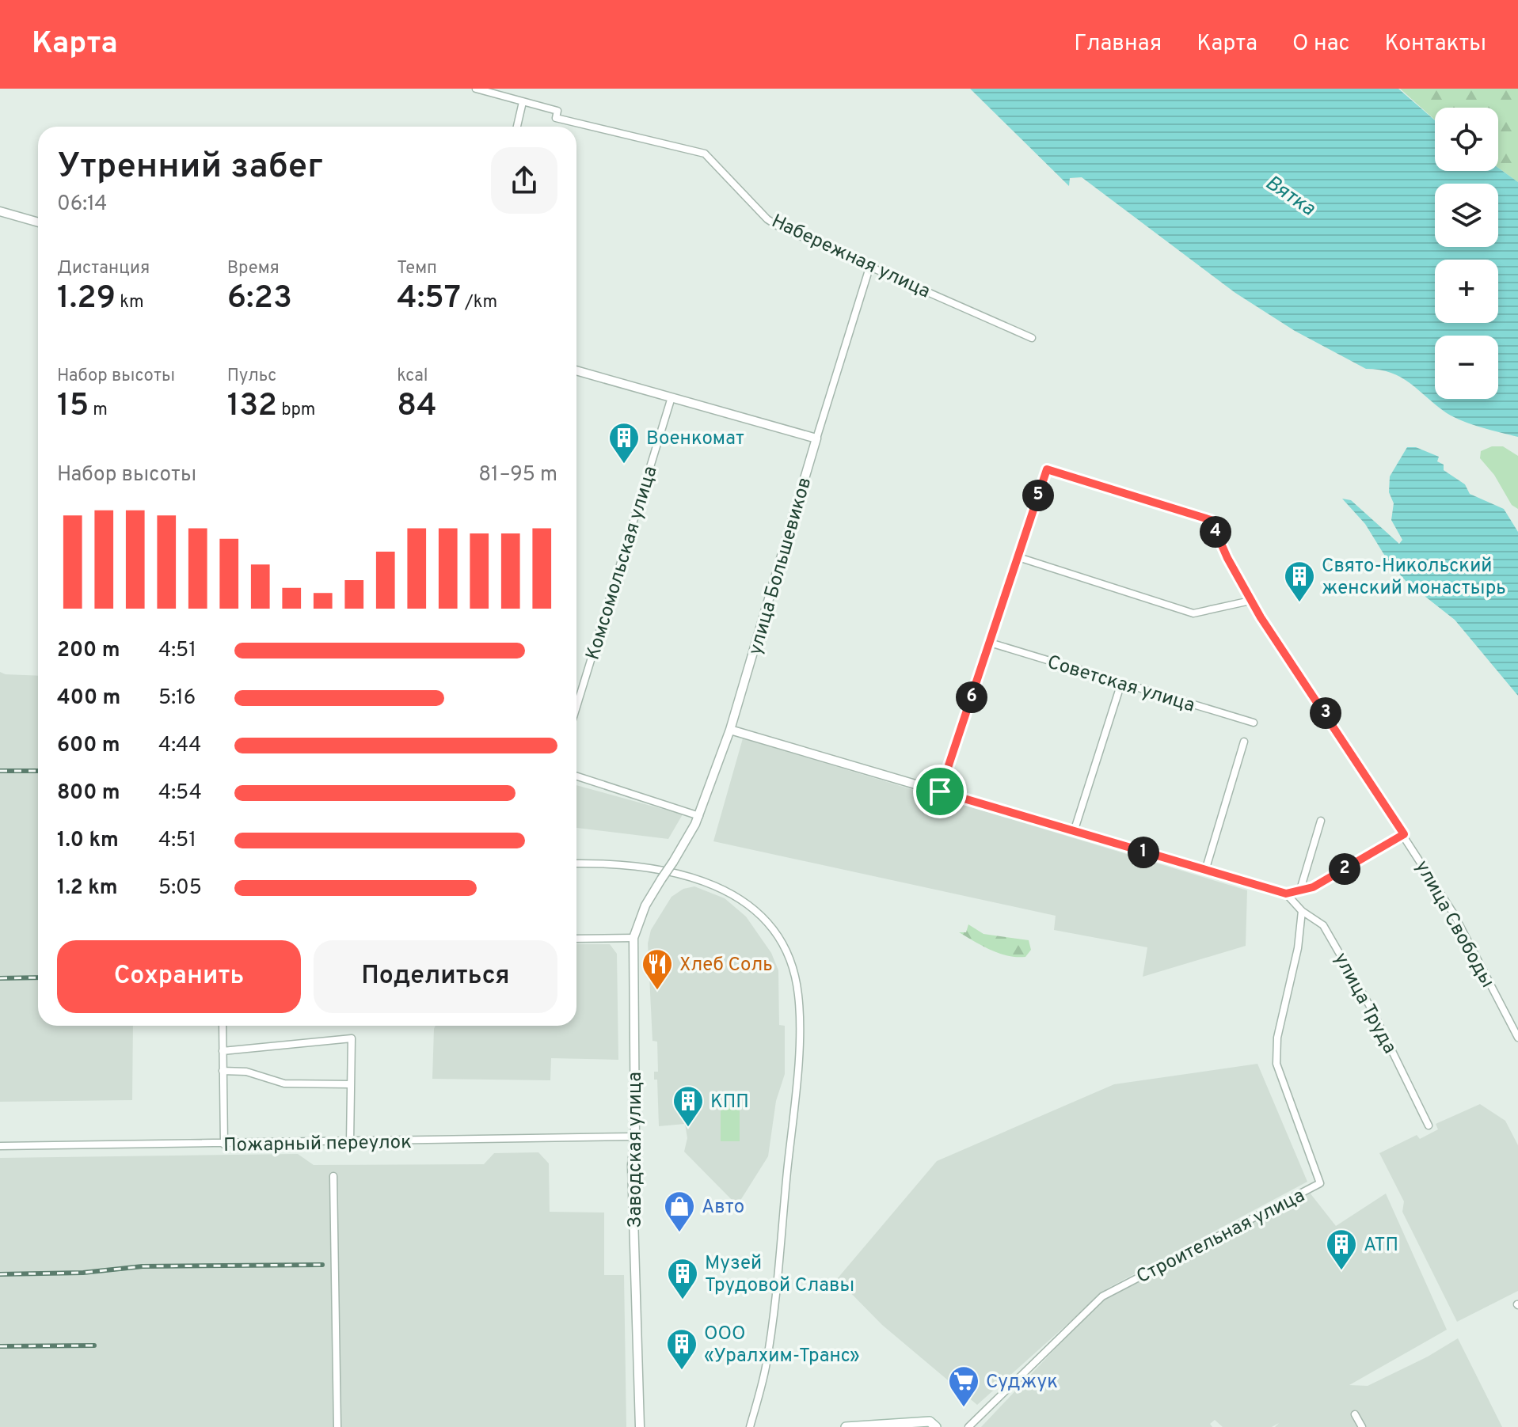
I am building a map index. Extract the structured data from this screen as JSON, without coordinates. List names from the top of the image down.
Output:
{
  "streets": {
    "street": [
      "Набережная улица",
      "Комсомольская улица",
      "улица Большевиков",
      "Советская улица",
      "улица Свободы",
      "улица Труда",
      "Пожарный переулок",
      "Заводская улица",
      "Строительная улица"
    ]
  },
  "crossings": [
    ["Набережная улица", "улица Большевиков"],
    ["улица Большевиков", "Заводская улица"],
    ["улица Труда", "Строительная улица"],
    ["Пожарный переулок", "Заводская улица"]
  ],
  "water": ["Вятка"],
  "places": {
    "building": [
      "Военкомат",
      "Свято-Никольский женский монастырь",
      "КПП",
      "АТП",
      "Музей Трудовой Славы",
      "ООО «Уралхим-Транс»"
    ],
    "restaurant": ["Хлеб Соль"],
    "shop": ["Авто"],
    "supermarket": ["Суджук"]
  },
  "page": {
    "header": "Карта",
    "nav": [
      "Главная",
      "Карта",
      "О нас",
      "Контакты"
    ],
    "map_buttons": ["+", "−"],
    "heading": ["Утренний забег", "06:14"],
    "stats": [
      ["Дистанция", "1.29 km"],
      ["Время", "6:23"],
      ["Темп", "4:57 /km"],
      ["Набор высоты", "15 m"],
      ["Пульс", "132 bpm"],
      ["kcal", "84"]
    ],
    "chart": ["Набор высоты", "81–95 m"],
    "pins": [
      "5",
      "4",
      "6",
      "3",
      "1",
      "2"
    ],
    "list": [
      {
        "name": "200 m",
        "note": "4:51"
      },
      {
        "name": "400 m",
        "note": "5:16"
      },
      {
        "name": "600 m",
        "note": "4:44"
      },
      {
        "name": "800 m",
        "note": "4:54"
      },
      {
        "name": "1.0 km",
        "note": "4:51"
      },
      {
        "name": "1.2 km",
        "note": "5:05"
      }
    ],
    "buttons": ["Сохранить", "Поделиться"]
  }
}
